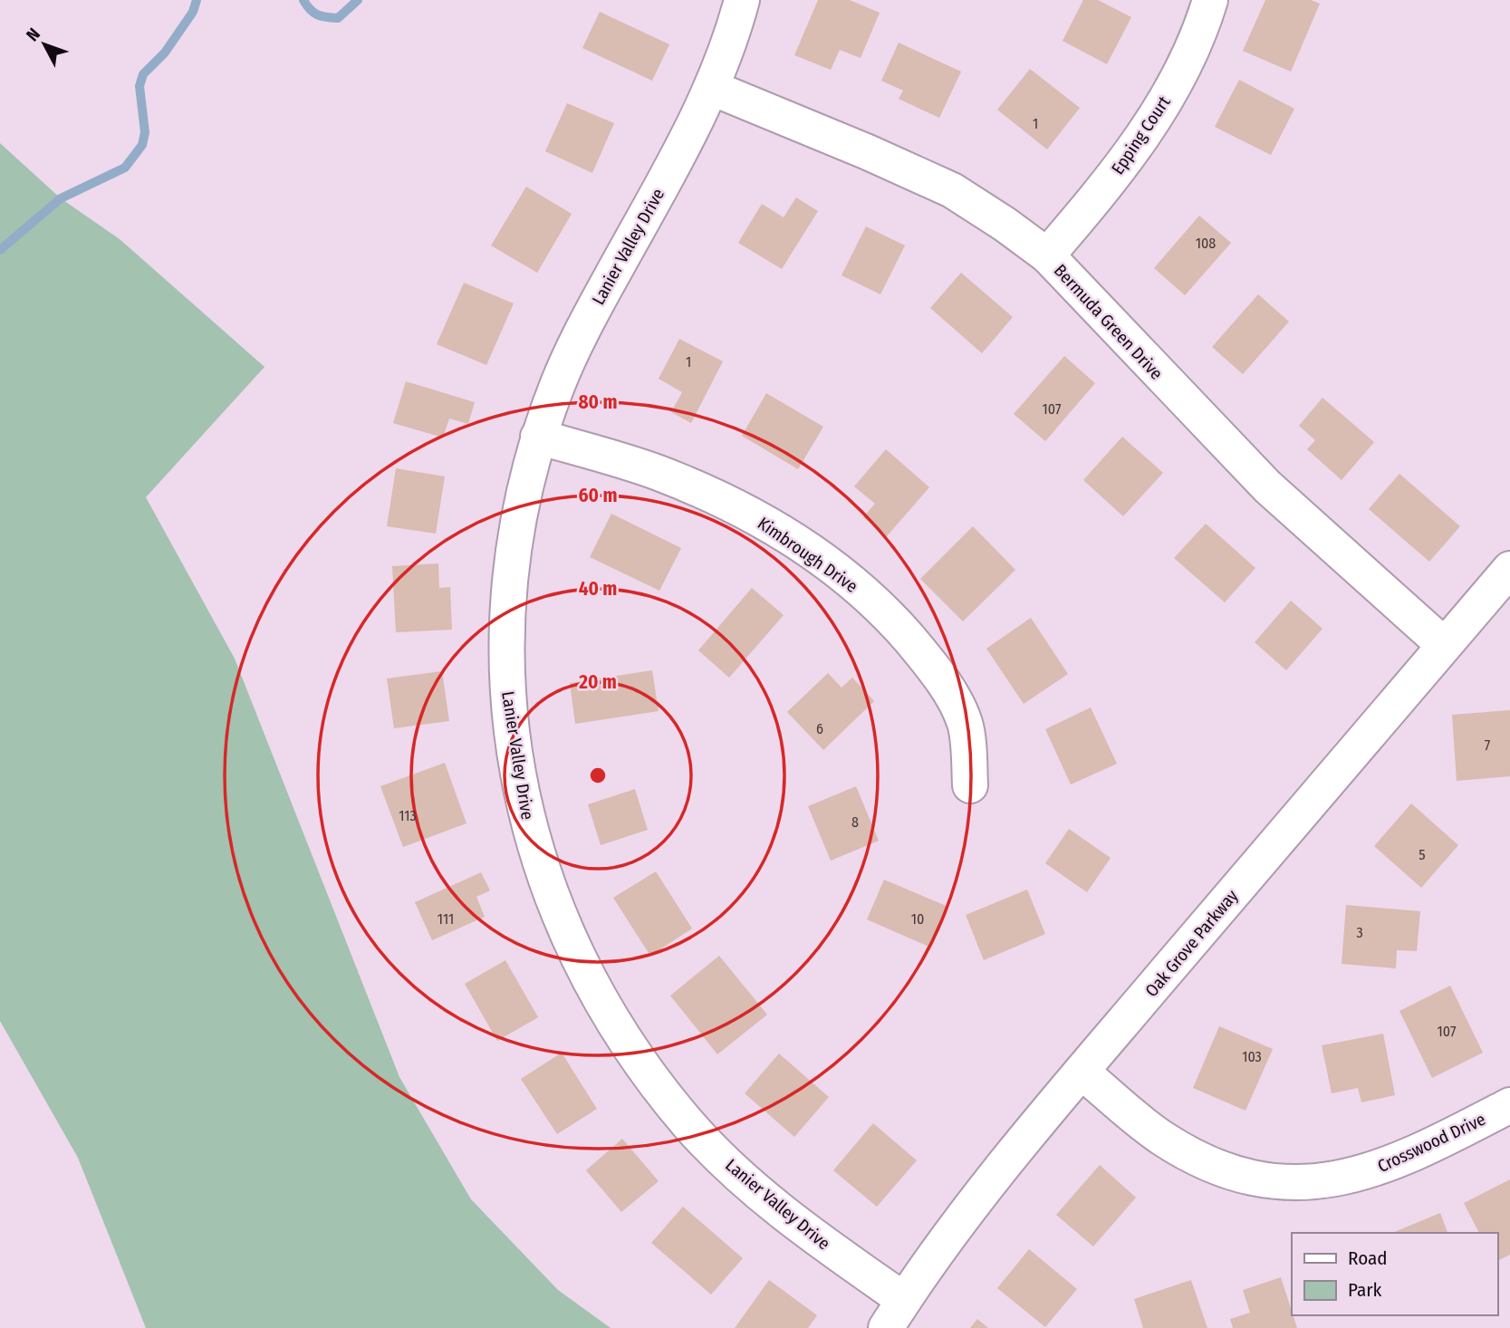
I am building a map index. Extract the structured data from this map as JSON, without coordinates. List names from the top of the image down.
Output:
{
  "streets": {
    "street": [
      "Epping Court",
      "Lanier Valley Drive",
      "Bermuda Green Drive",
      "Kimbrough Drive",
      "Oak Grove Parkway",
      "Crosswood Drive"
    ]
  },
  "crossings": [
    ["Epping Court", "Bermuda Green Drive"],
    ["Lanier Valley Drive", "Bermuda Green Drive"],
    ["Lanier Valley Drive", "Kimbrough Drive"],
    ["Lanier Valley Drive", "Oak Grove Parkway"],
    ["Bermuda Green Drive", "Oak Grove Parkway"],
    ["Oak Grove Parkway", "Crosswood Drive"]
  ],
  "house_numbers": [
    "1",
    "108",
    "1",
    "107",
    "6",
    "7",
    "113",
    "8",
    "5",
    "111",
    "10",
    "3",
    "107",
    "103"
  ],
  "legend": ["Road", "Park"],
  "north": "top left",
  "rings": [
    "80 m",
    "60 m",
    "40 m",
    "20 m"
  ]
}
